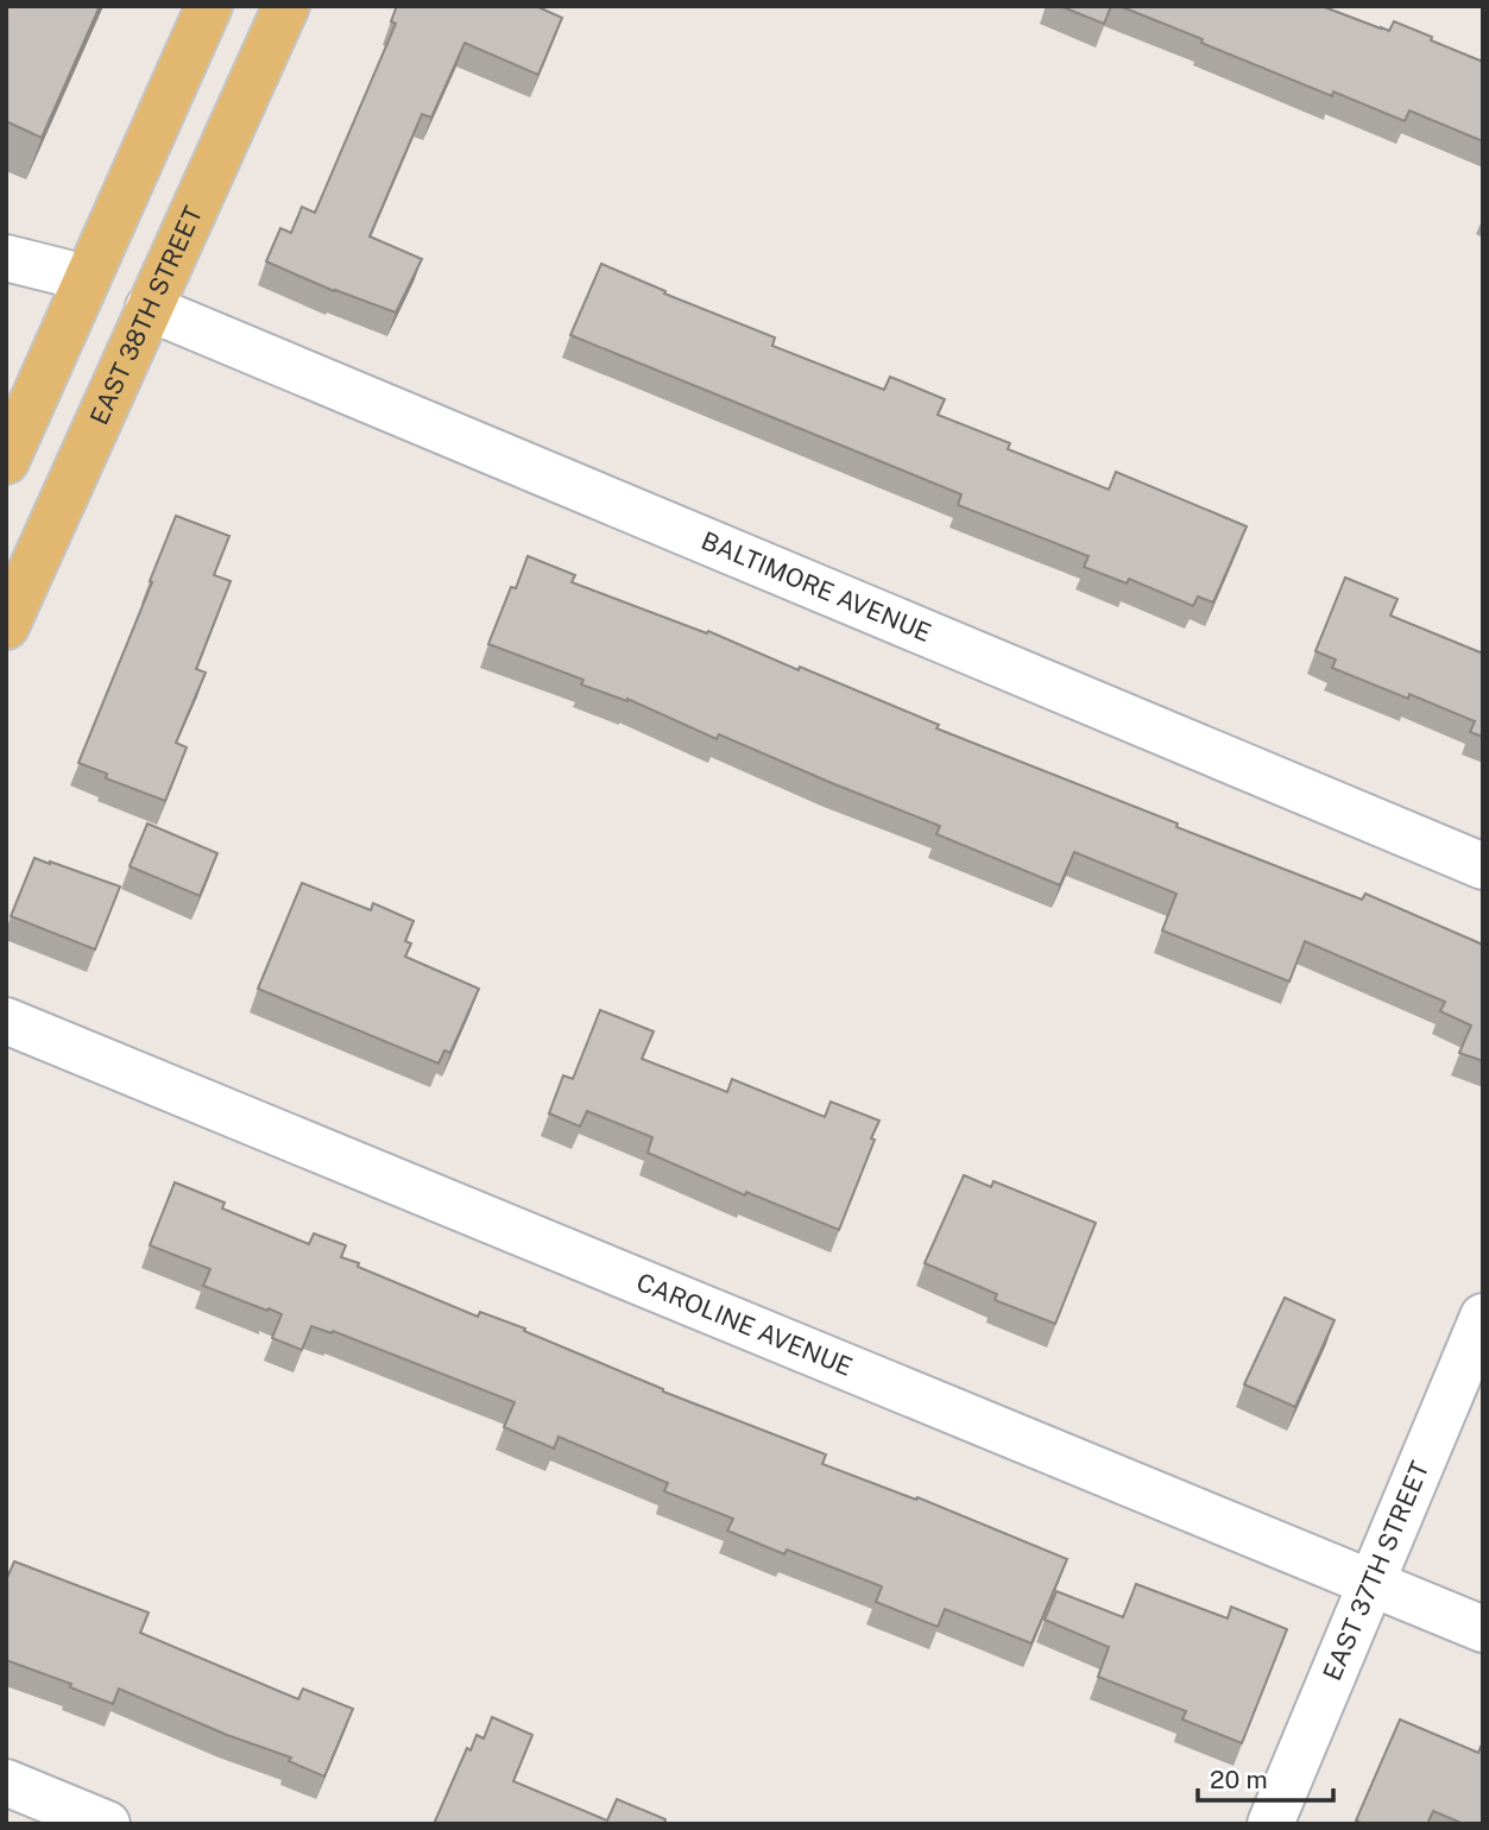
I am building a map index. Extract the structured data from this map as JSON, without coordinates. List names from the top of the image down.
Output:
{
  "streets": {
    "main road": ["EAST 38TH STREET"],
    "street": ["BALTIMORE AVENUE", "CAROLINE AVENUE", "EAST 37TH STREET"]
  },
  "crossings": [
    ["EAST 38TH STREET", "BALTIMORE AVENUE"],
    ["CAROLINE AVENUE", "EAST 37TH STREET"]
  ],
  "scale_bar": "20 m"
}
